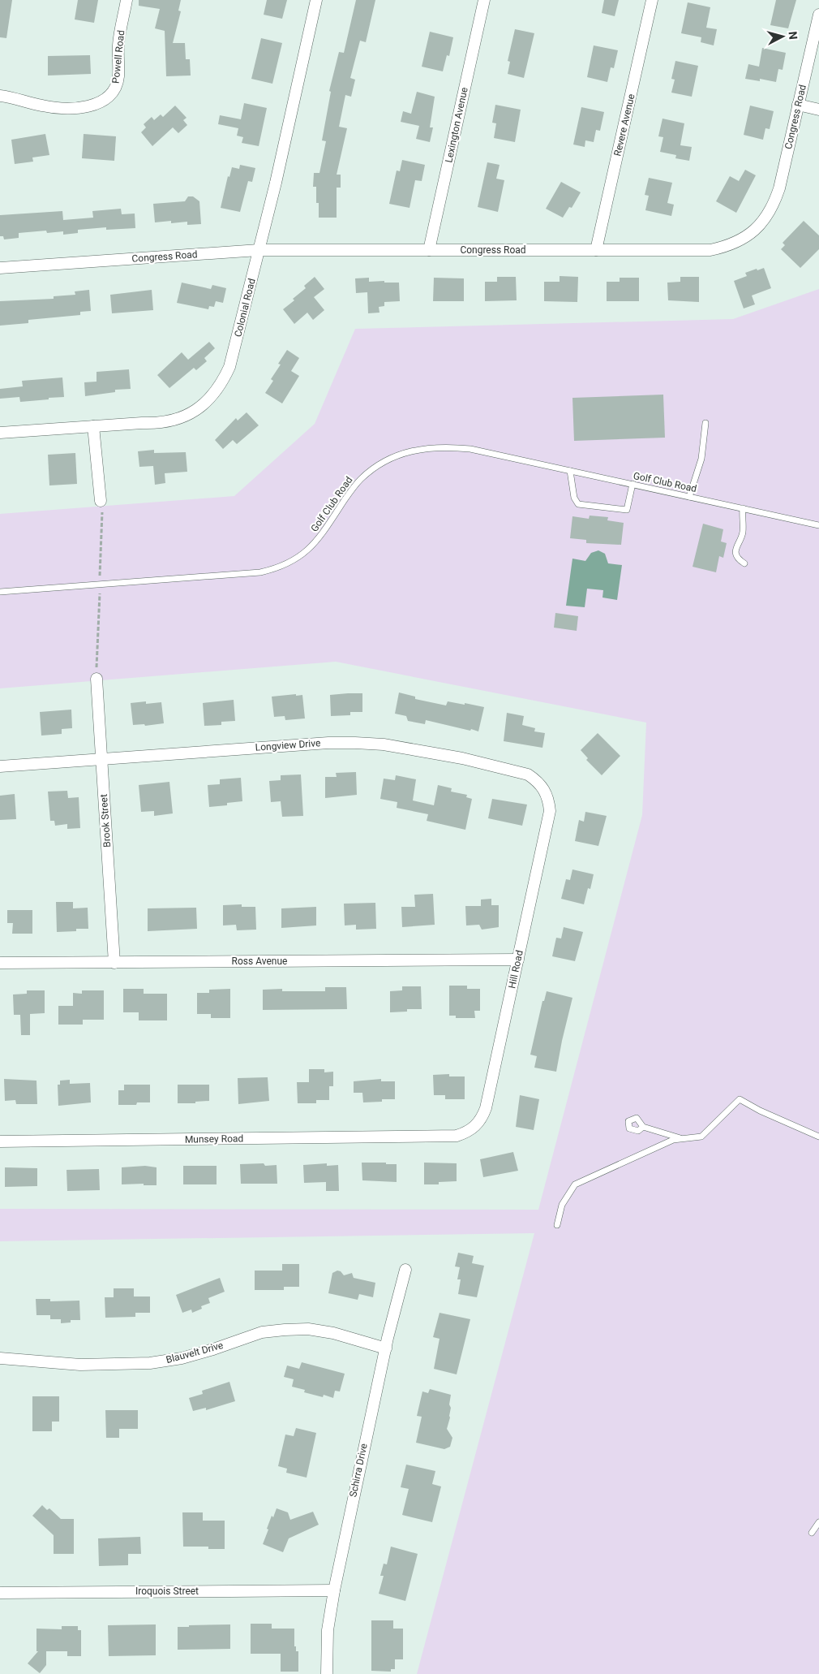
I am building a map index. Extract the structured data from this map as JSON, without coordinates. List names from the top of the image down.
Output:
{
  "streets": {
    "street": [
      "Powell Road",
      "Congress Road",
      "Lexington Avenue",
      "Revere Avenue",
      "Colonial Road",
      "Longview Drive",
      "Brook Street",
      "Ross Avenue",
      "Hill Road",
      "Munsey Road",
      "Blauvelt Drive",
      "Schirra Drive",
      "Iroquois Street"
    ],
    "lane": ["Golf Club Road"]
  },
  "crossings": [
    ["Congress Road", "Lexington Avenue"],
    ["Congress Road", "Revere Avenue"],
    ["Congress Road", "Colonial Road"],
    ["Longview Drive", "Brook Street"],
    ["Longview Drive", "Hill Road"],
    ["Brook Street", "Ross Avenue"],
    ["Ross Avenue", "Hill Road"],
    ["Hill Road", "Munsey Road"],
    ["Blauvelt Drive", "Schirra Drive"],
    ["Schirra Drive", "Iroquois Street"]
  ],
  "north": "right"
}
